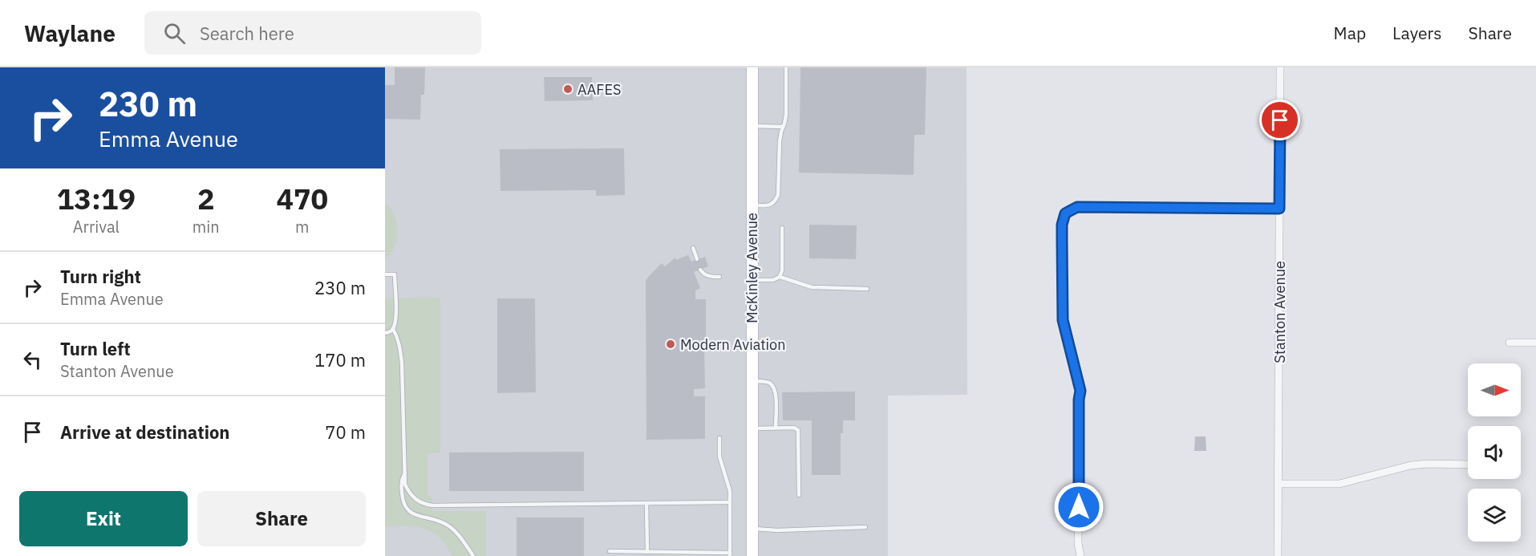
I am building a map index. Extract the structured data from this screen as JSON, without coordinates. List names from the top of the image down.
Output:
{
  "streets": {
    "main road": ["McKinley Avenue"],
    "street": ["Stanton Avenue"]
  },
  "places": ["AAFES", "Modern Aviation"],
  "north": "right",
  "page": {
    "header": "Waylane",
    "search": "Search here",
    "nav": ["Map", "Layers", "Share"],
    "turn": ["230 m", "Emma Avenue"],
    "eta": [
      "13:19",
      "Arrival",
      "2",
      "min",
      "470",
      "m"
    ],
    "list": [
      {
        "name": "Turn right",
        "note": "Emma Avenue",
        "value": "230 m"
      },
      {
        "name": "Turn left",
        "note": "Stanton Avenue",
        "value": "170 m"
      },
      {
        "name": "Arrive at destination",
        "value": "70 m"
      }
    ],
    "buttons": ["Exit", "Share"]
  }
}
